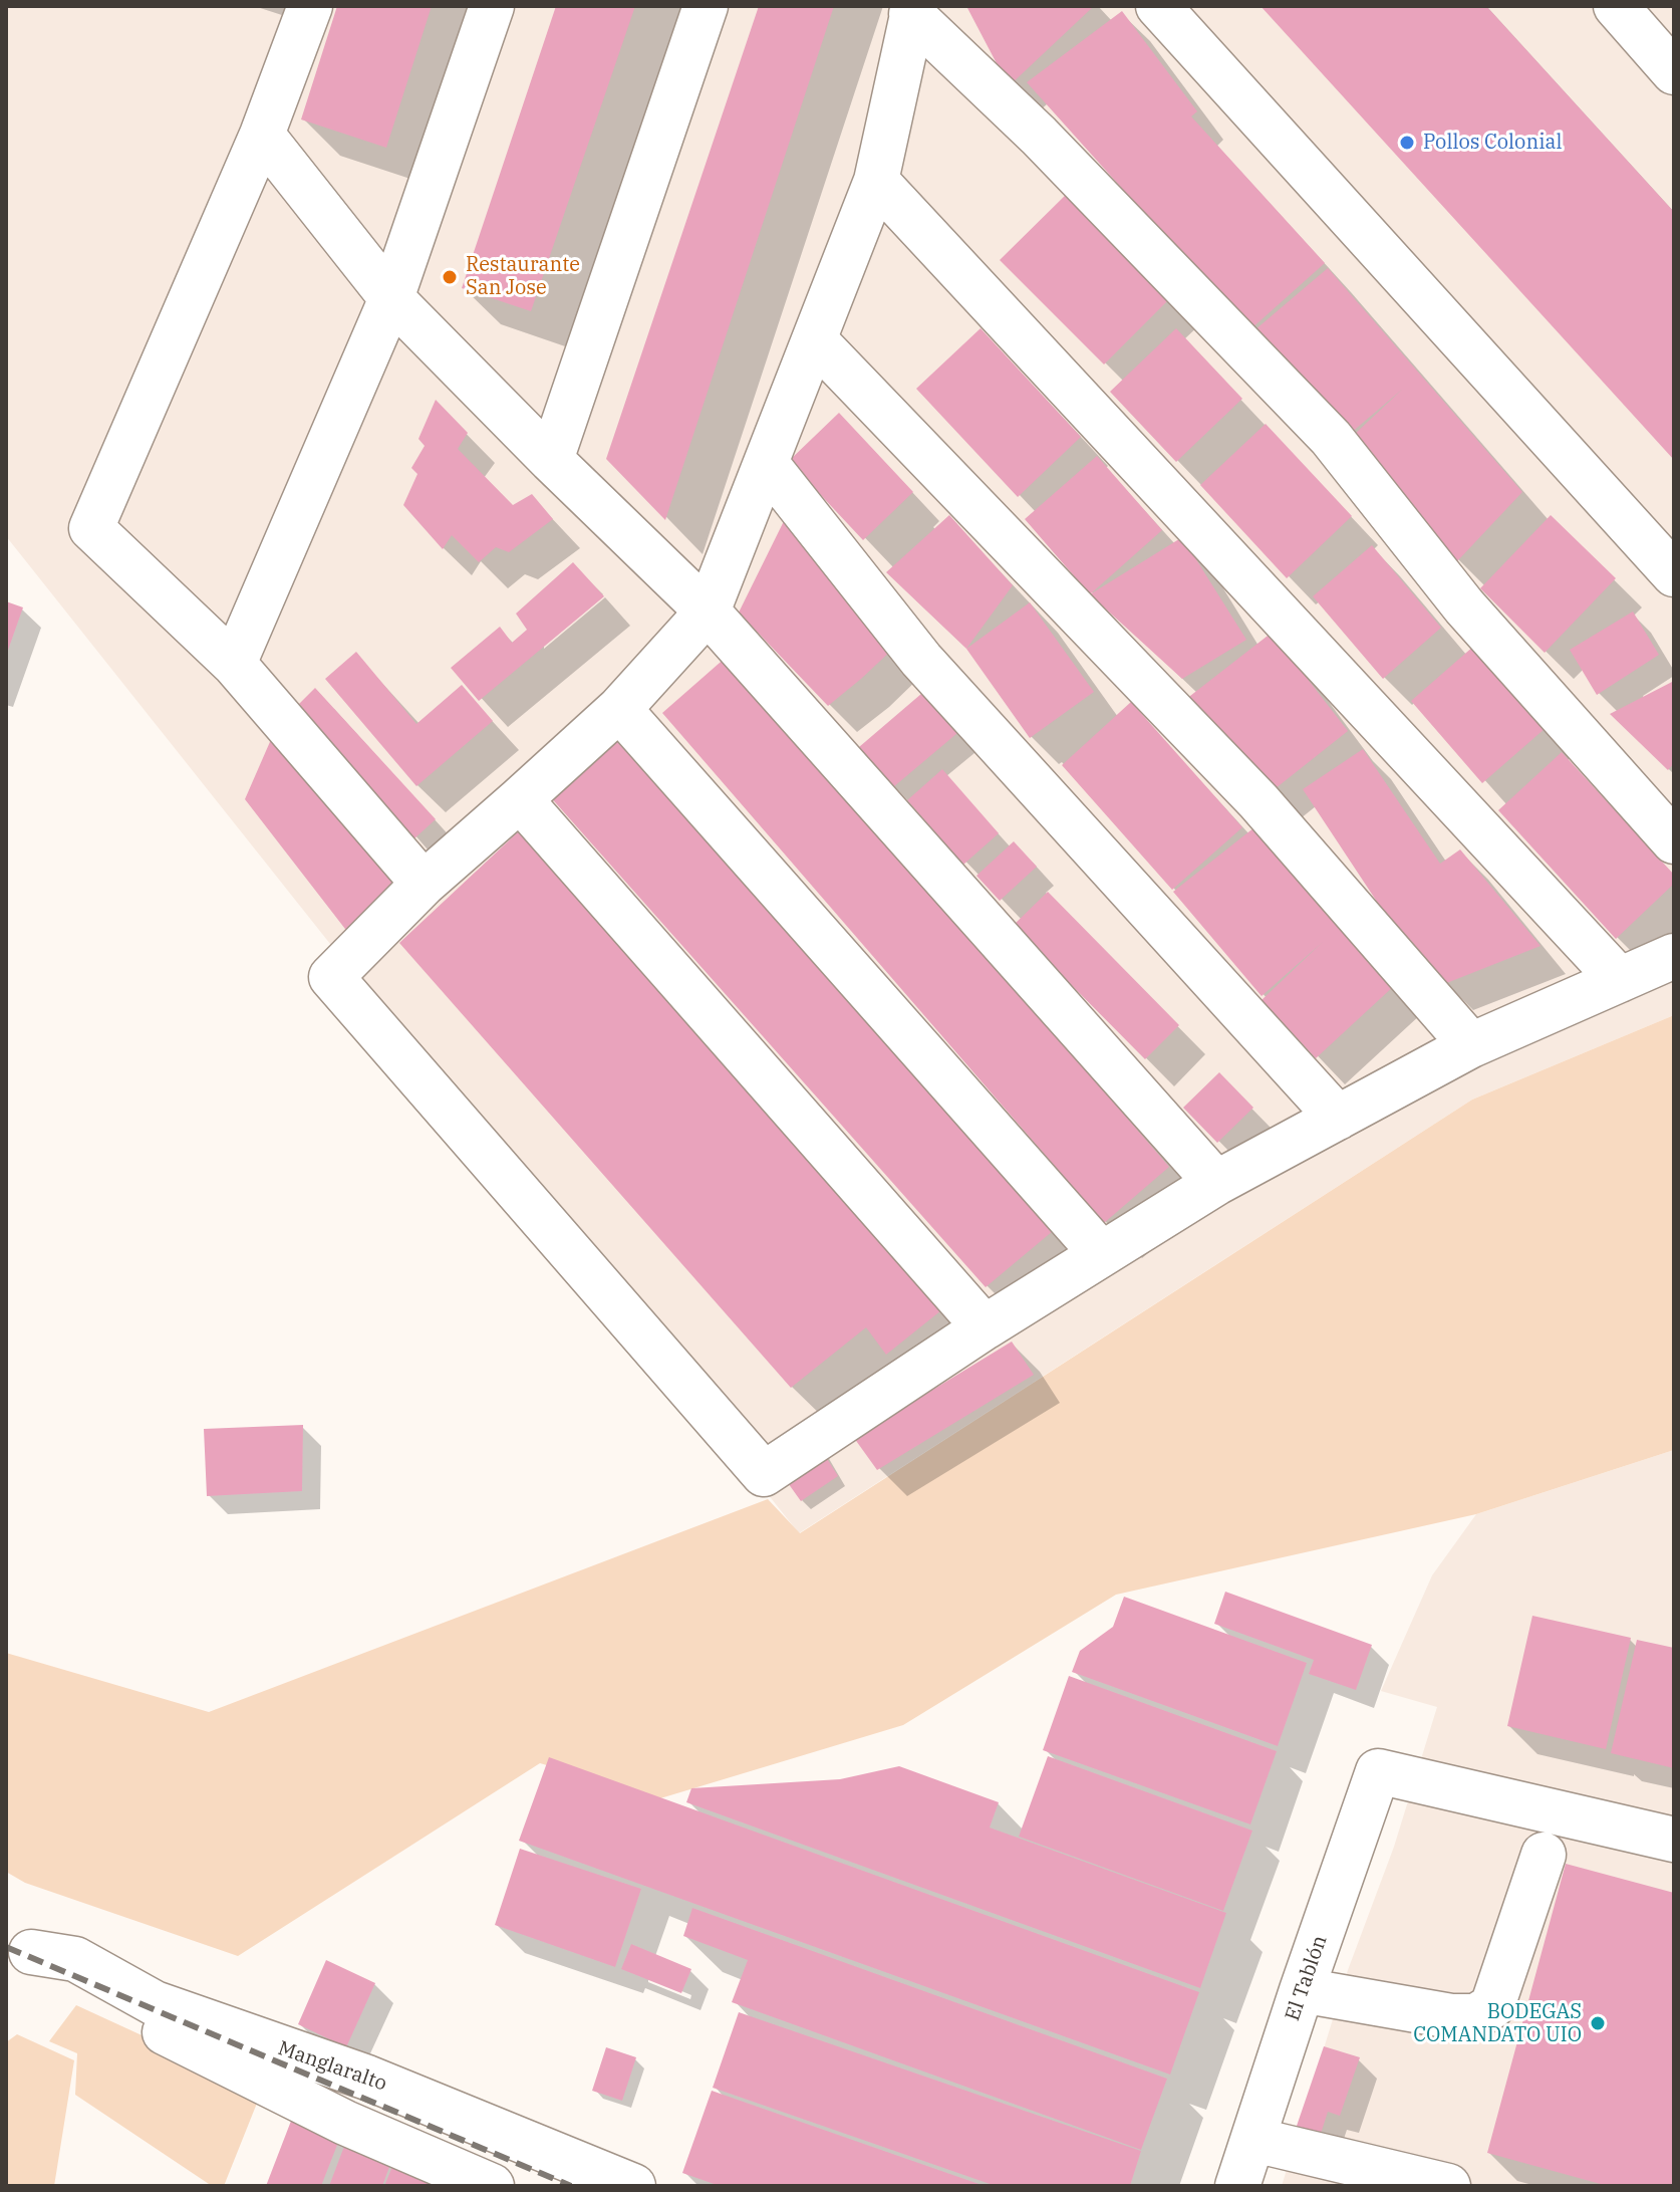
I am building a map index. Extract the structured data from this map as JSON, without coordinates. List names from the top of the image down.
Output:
{
  "streets": {
    "street": ["El Tablón", "Manglaralto"]
  },
  "places": ["Pollos Colonial", "Restaurante San Jose", "BODEGAS COMANDATO UIO"]
}
